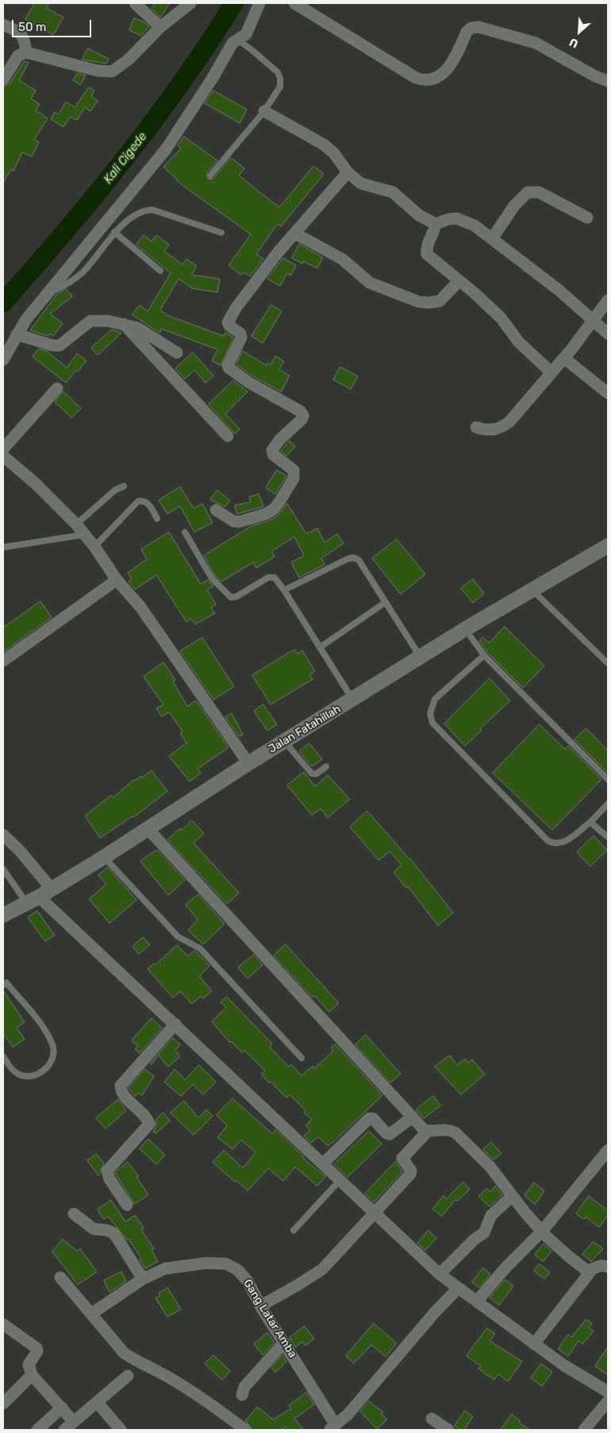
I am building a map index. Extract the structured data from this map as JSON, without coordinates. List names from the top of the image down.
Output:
{
  "streets": {
    "street": ["Jalan Fatahillah", "Gang Latar Amba"]
  },
  "water": ["Kali Cigede"],
  "scale_bar": "50 m",
  "north": "bottom left"
}
